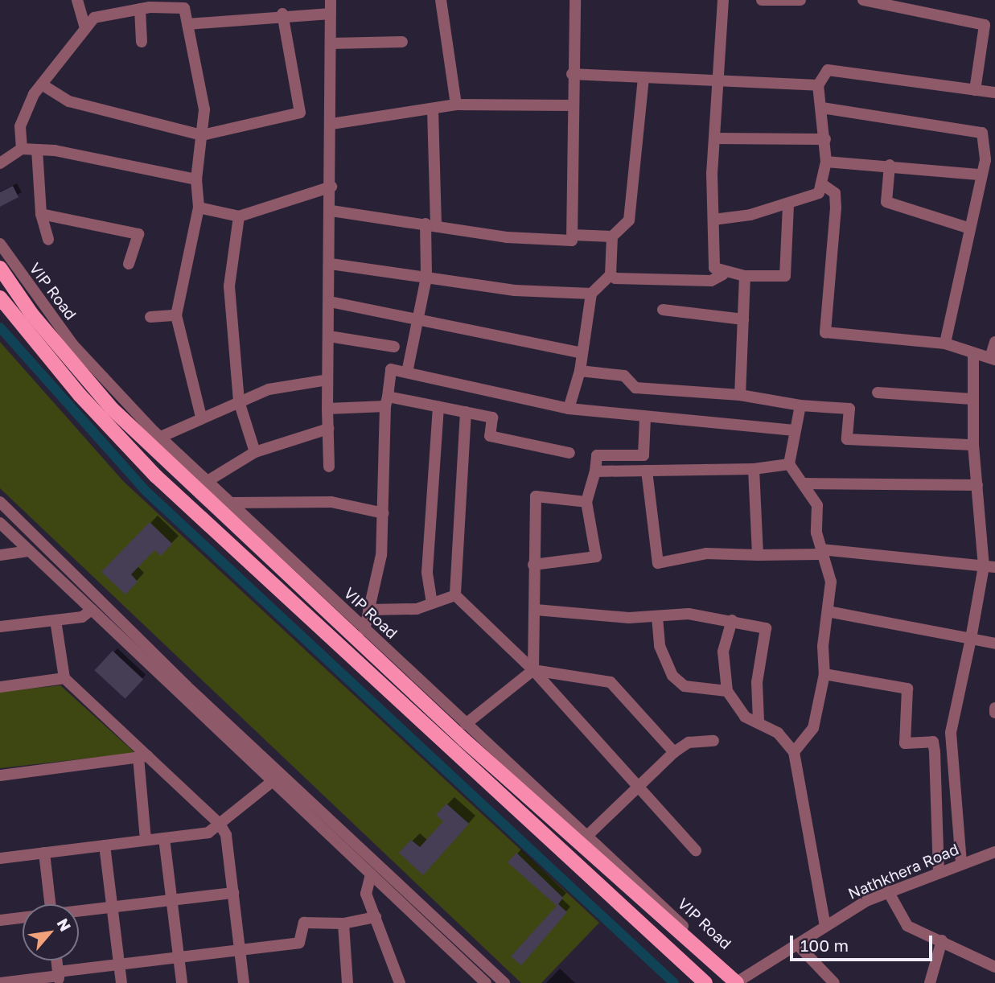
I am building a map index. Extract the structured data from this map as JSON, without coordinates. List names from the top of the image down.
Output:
{
  "streets": {
    "main road": ["VIP Road"],
    "street": ["Nathkhera Road"]
  },
  "crossings": [
    ["VIP Road", "Nathkhera Road"]
  ],
  "scale_bar": "100 m",
  "north": "top right"
}
